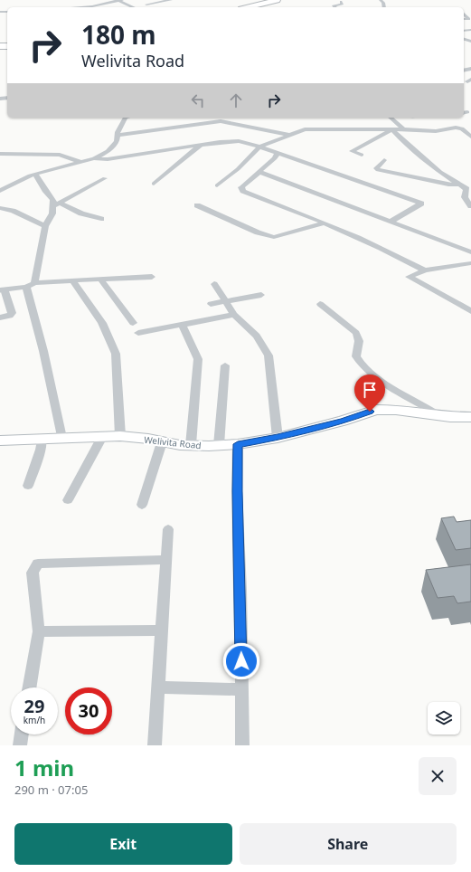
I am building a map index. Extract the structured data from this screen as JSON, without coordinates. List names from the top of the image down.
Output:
{
  "streets": {
    "street": ["Welivita Road"]
  },
  "page": {
    "turn": ["180 m", "Welivita Road"],
    "speed": "29 km/h",
    "limit": "30",
    "heading": ["1 min", "290 m · 07:05"],
    "buttons": ["Exit", "Share"]
  }
}
